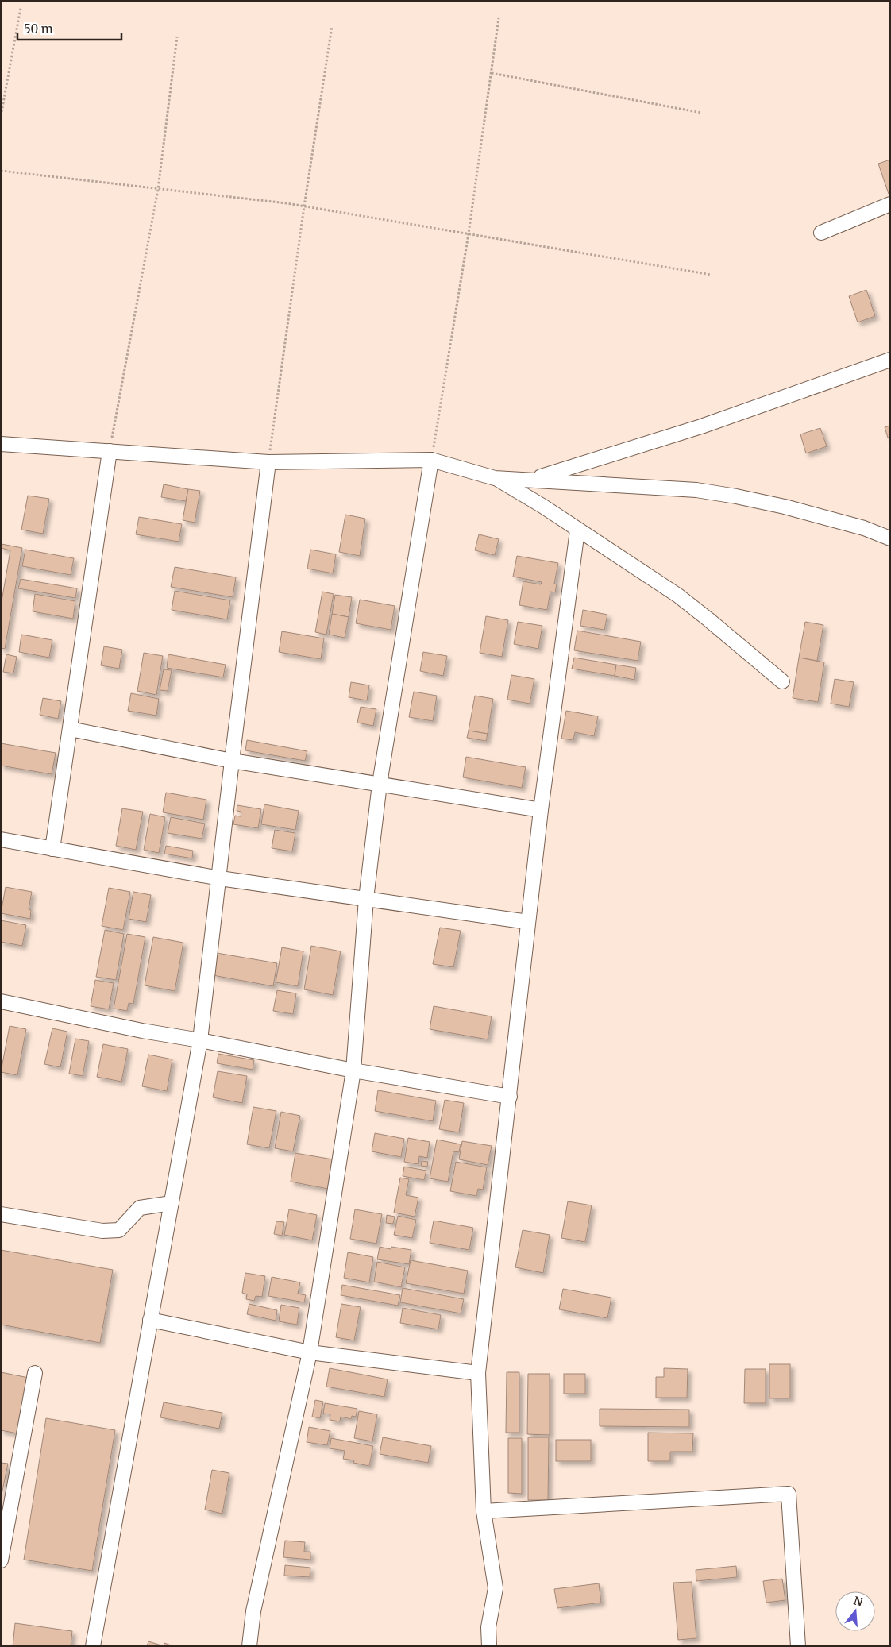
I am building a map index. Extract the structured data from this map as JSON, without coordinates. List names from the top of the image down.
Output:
{
  "scale_bar": "50 m",
  "north": "top"
}
